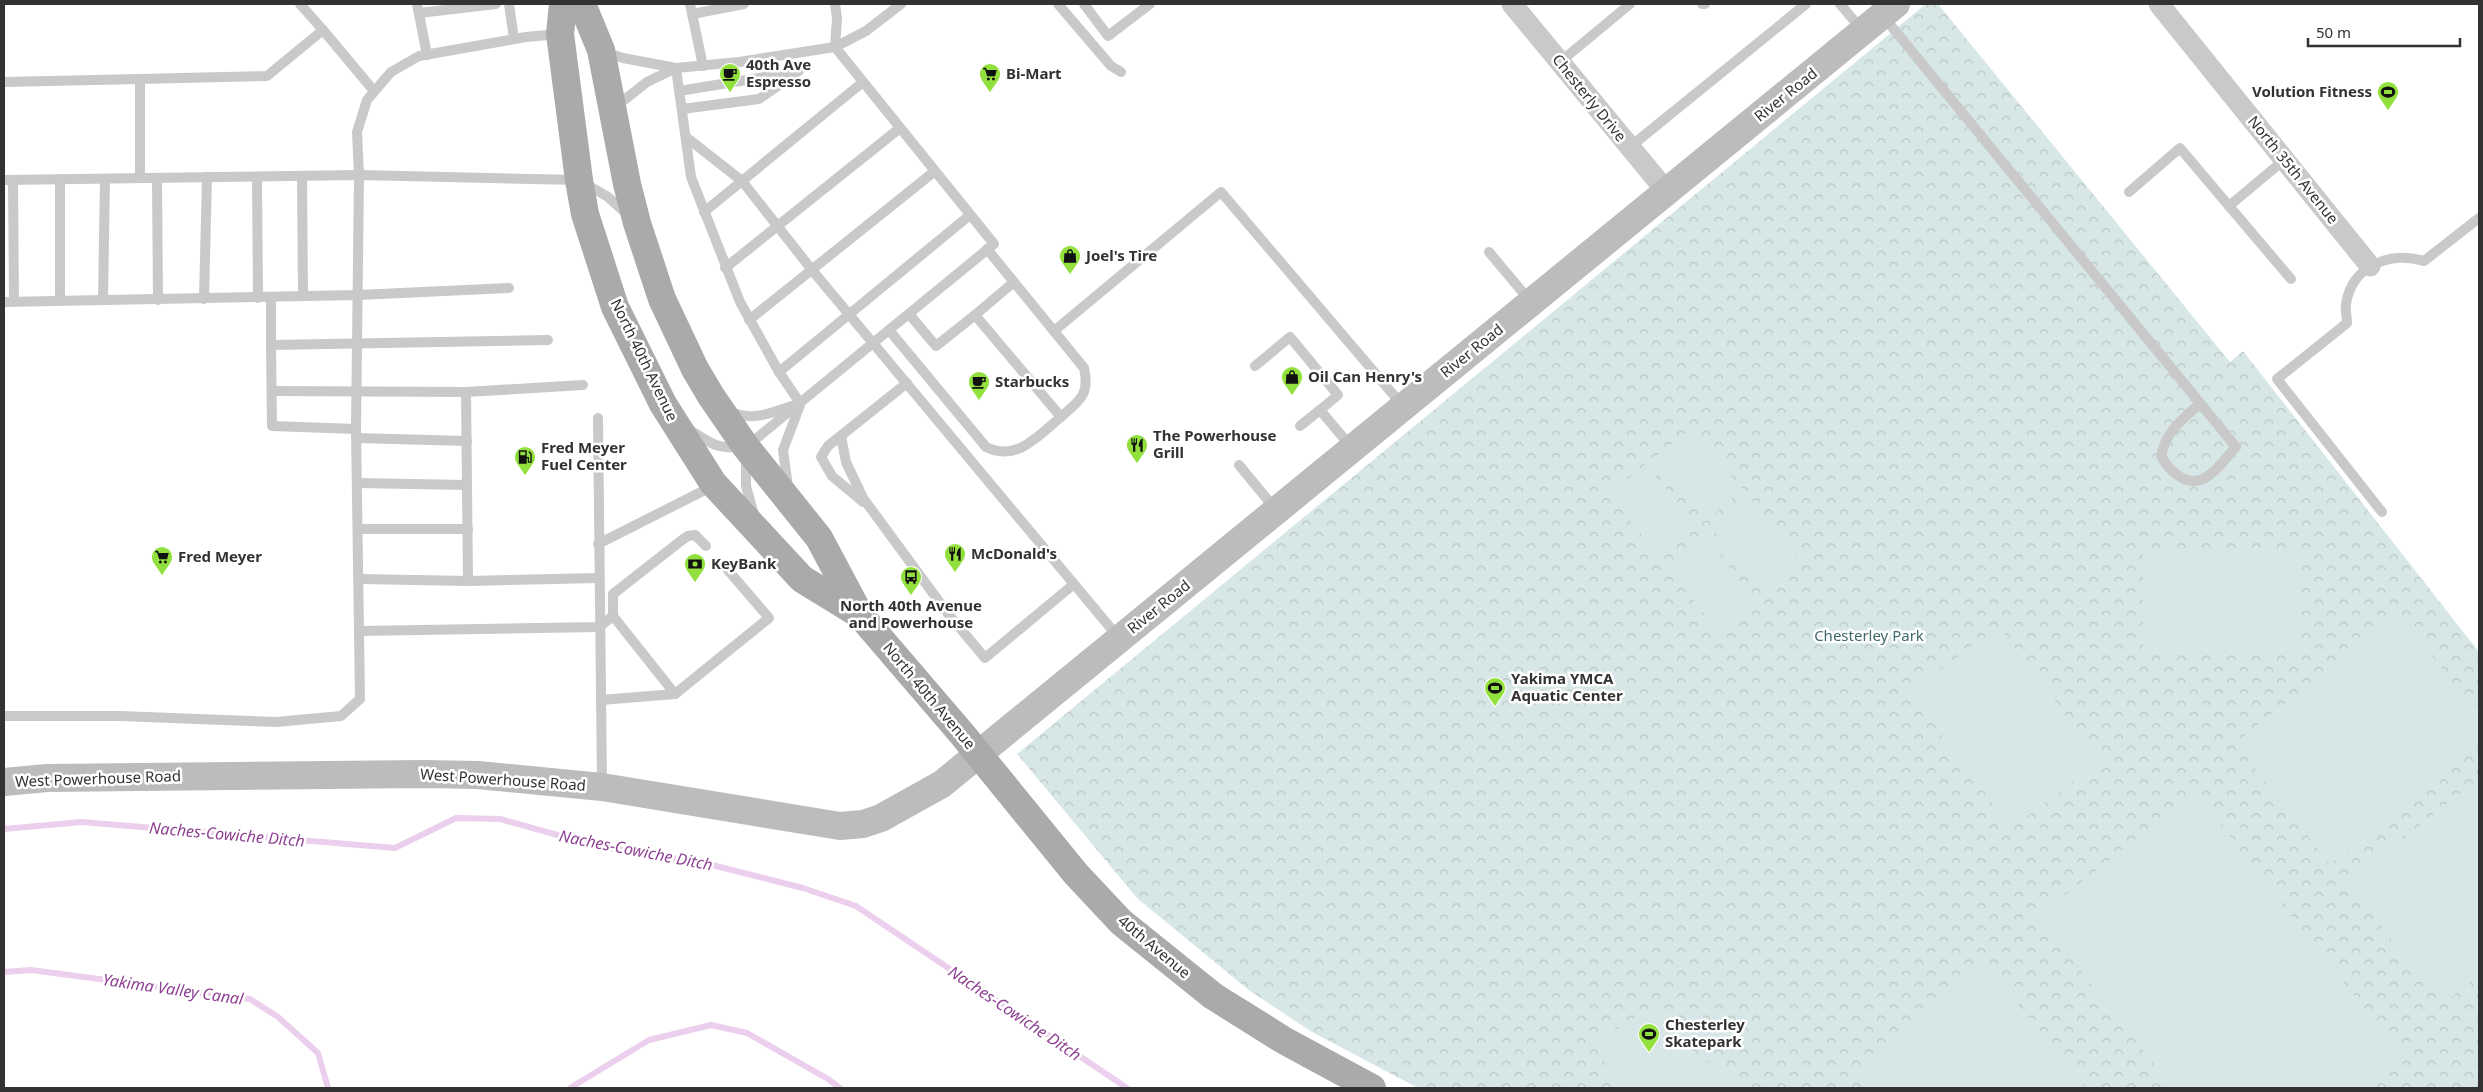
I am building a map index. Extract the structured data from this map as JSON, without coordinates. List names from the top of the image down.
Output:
{
  "streets": {
    "main road": ["North 40th Avenue", "40th Avenue"],
    "street": [
      "River Road",
      "Chesterly Drive",
      "North 35th Avenue",
      "West Powerhouse Road"
    ]
  },
  "crossings": [
    ["River Road", "Chesterly Drive"],
    ["River Road", "North 40th Avenue"],
    ["River Road", "West Powerhouse Road"],
    ["River Road", "40th Avenue"],
    ["North 40th Avenue", "West Powerhouse Road"],
    ["North 40th Avenue", "40th Avenue"],
    ["West Powerhouse Road", "40th Avenue"]
  ],
  "water": ["Naches-Cowiche Ditch", "Yakima Valley Canal"],
  "parks": ["Chesterley Park"],
  "places": {
    "cafe": ["40th Ave Espresso", "Starbucks"],
    "supermarket": ["Bi-Mart", "Fred Meyer"],
    "sports": ["Volution Fitness", "Yakima YMCA Aquatic Center", "Chesterley Skatepark"],
    "shop": ["Joel's Tire", "Oil Can Henry's"],
    "restaurant": ["The Powerhouse Grill", "McDonald's"],
    "fuel station": ["Fred Meyer Fuel Center"],
    "bank": ["KeyBank"],
    "bus stop": ["North 40th Avenue and Powerhouse"]
  },
  "scale_bar": "50 m"
}
